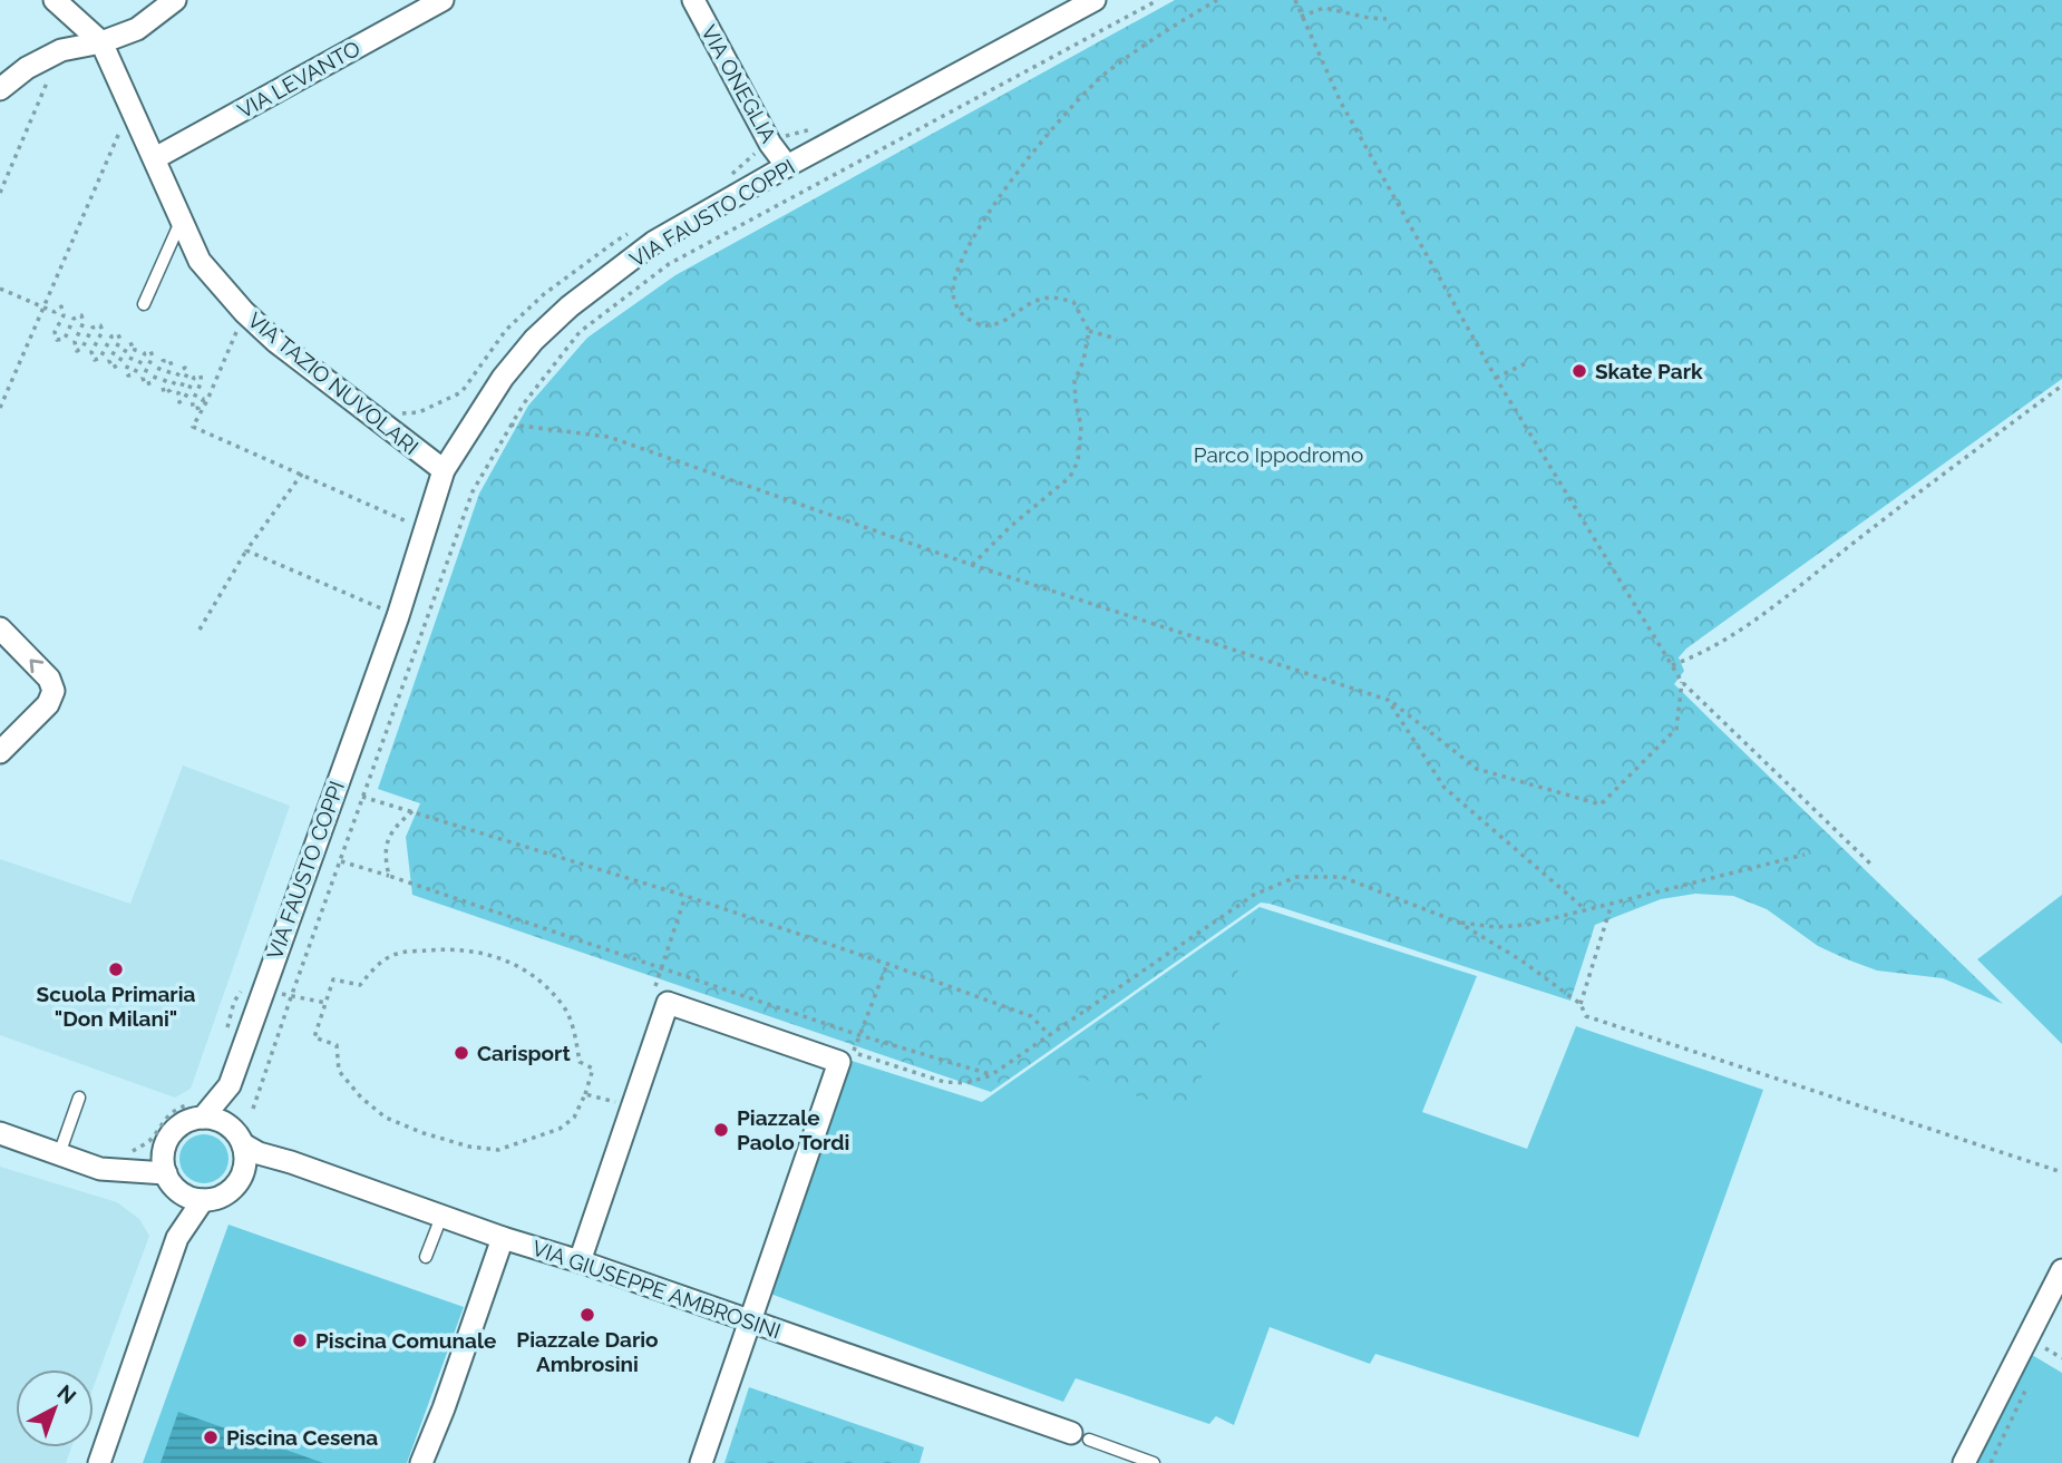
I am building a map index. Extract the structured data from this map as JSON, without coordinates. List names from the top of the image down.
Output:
{
  "streets": {
    "street": [
      "VIA LEVANTO",
      "VIA ONEGLIA",
      "VIA FAUSTO COPPI",
      "VIA TAZIO NUVOLARI",
      "VIA GIUSEPPE AMBROSINI"
    ]
  },
  "crossings": [
    ["VIA LEVANTO", "VIA TAZIO NUVOLARI"],
    ["VIA ONEGLIA", "VIA FAUSTO COPPI"],
    ["VIA FAUSTO COPPI", "VIA TAZIO NUVOLARI"],
    ["VIA FAUSTO COPPI", "VIA GIUSEPPE AMBROSINI"]
  ],
  "parks": ["Parco Ippodromo"],
  "places": [
    "Skate Park",
    "Scuola Primaria \"Don Milani\"",
    "Carisport",
    "Piazzale Paolo Tordi",
    "Piazzale Dario Ambrosini",
    "Piscina Comunale",
    "Piscina Cesena"
  ],
  "north": "top right"
}
